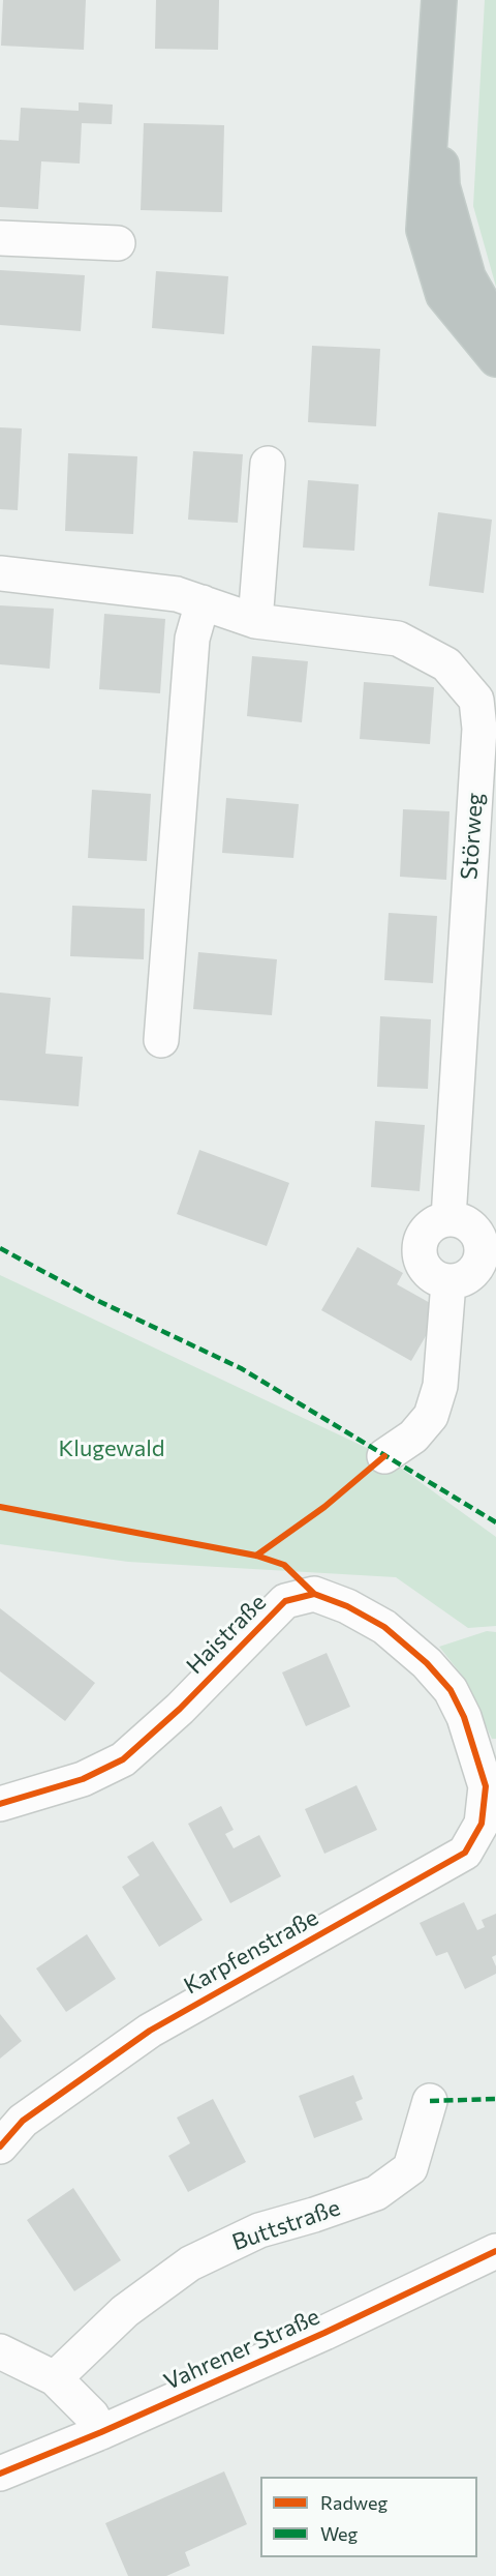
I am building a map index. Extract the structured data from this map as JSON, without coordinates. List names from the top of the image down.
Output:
{
  "streets": {
    "street": [
      "Störweg",
      "Haistraße",
      "Karpfenstraße",
      "Buttstraße",
      "Vahrener Straße"
    ]
  },
  "crossings": [
    ["Haistraße", "Karpfenstraße"]
  ],
  "parks": ["Klugewald"],
  "legend": ["Radweg", "Weg"]
}
